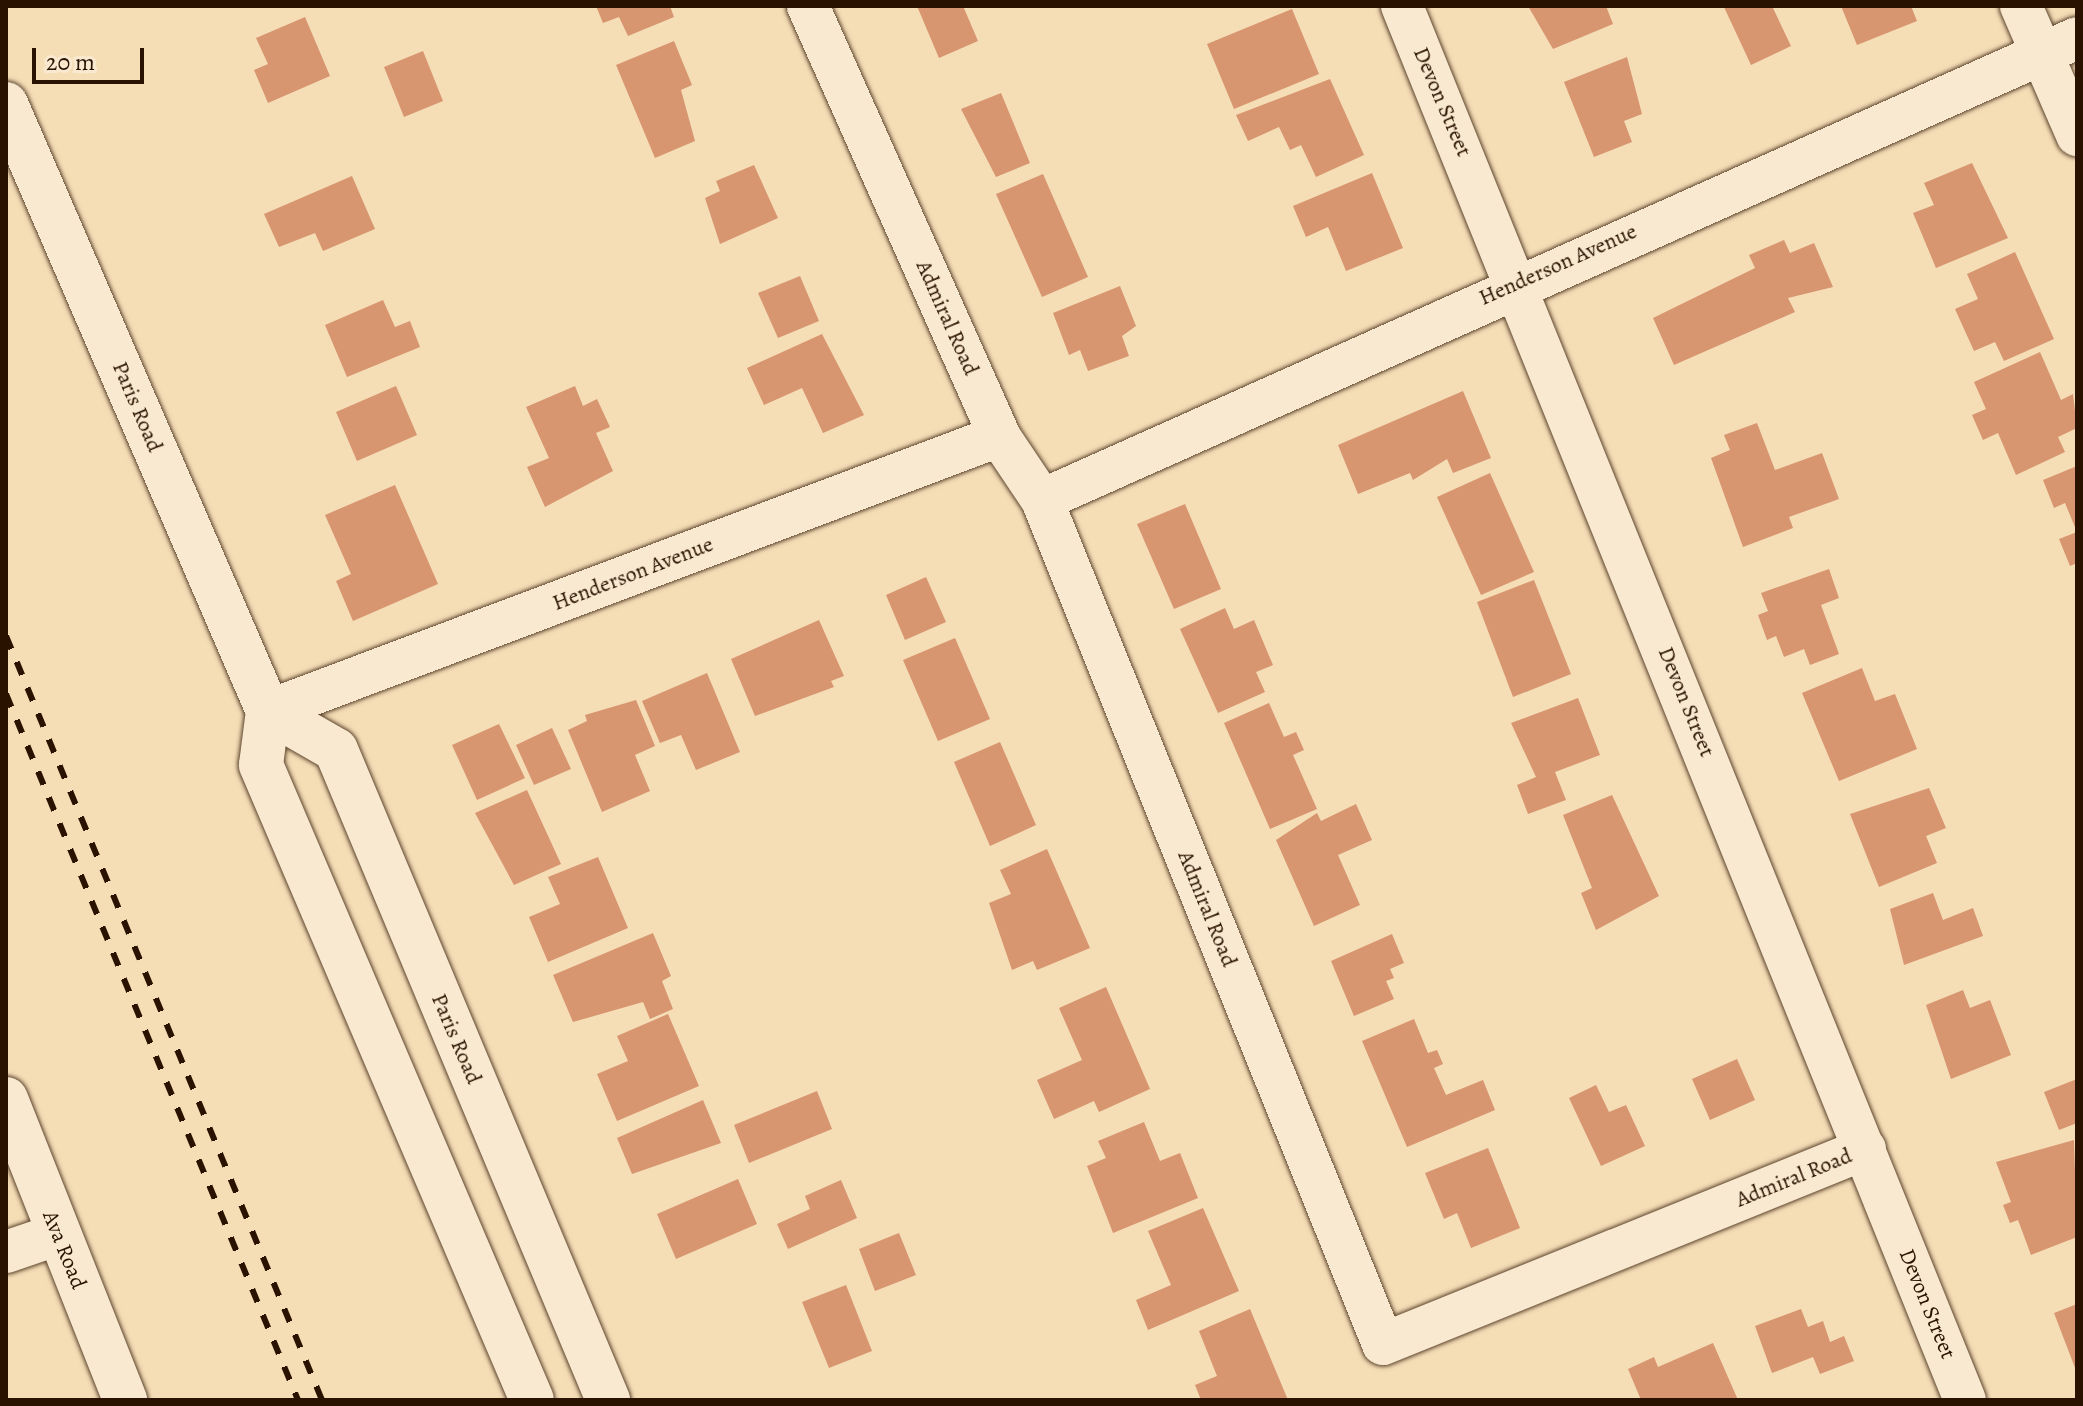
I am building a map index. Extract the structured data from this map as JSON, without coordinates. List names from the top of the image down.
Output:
{
  "streets": {
    "main road": ["Paris Road", "Ava Road"],
    "street": ["Devon Street", "Henderson Avenue", "Admiral Road"]
  },
  "crossings": [
    ["Devon Street", "Henderson Avenue"],
    ["Devon Street", "Admiral Road"],
    ["Henderson Avenue", "Admiral Road"],
    ["Henderson Avenue", "Paris Road"]
  ],
  "scale_bar": "20 m"
}
